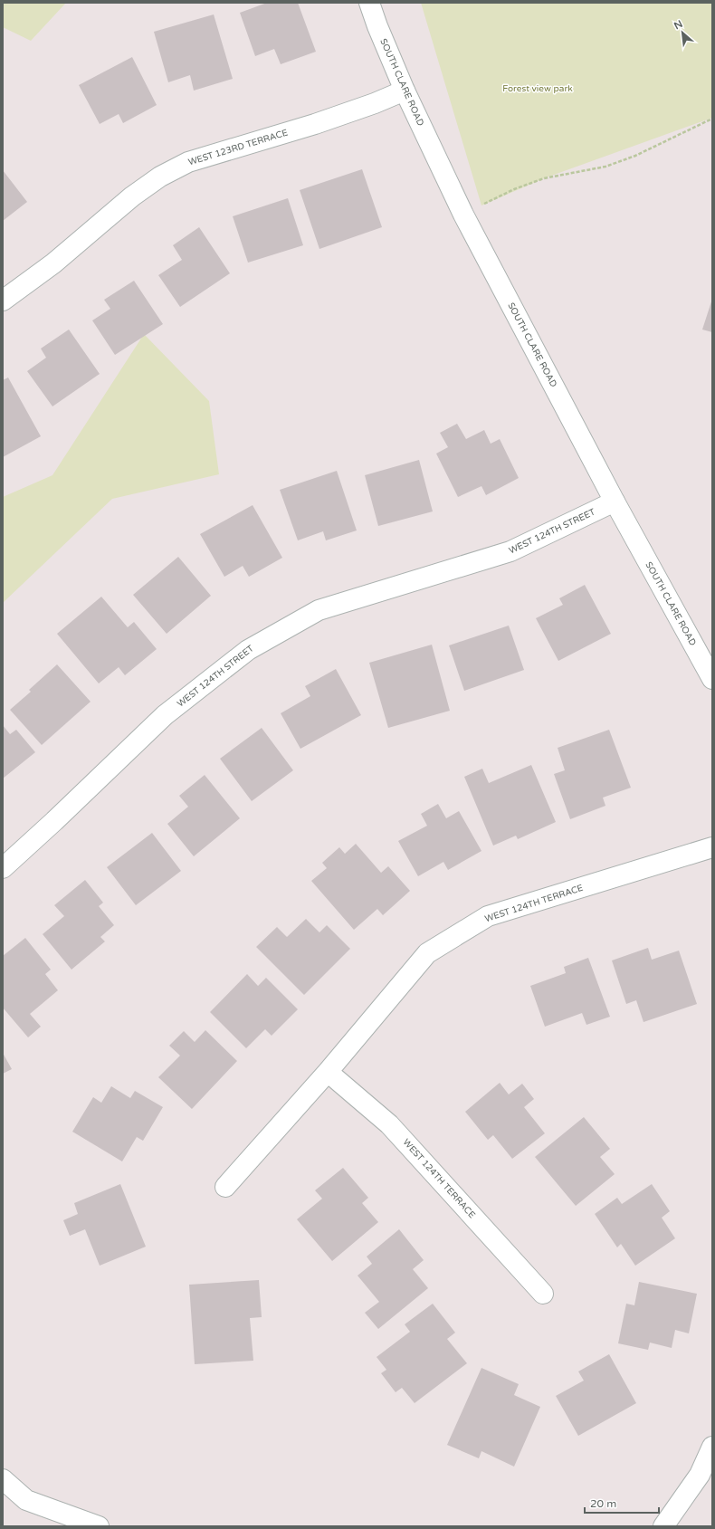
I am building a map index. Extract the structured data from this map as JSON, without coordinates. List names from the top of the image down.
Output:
{
  "streets": {
    "street": [
      "SOUTH CLARE ROAD",
      "WEST 123RD TERRACE",
      "WEST 124TH STREET",
      "WEST 124TH TERRACE"
    ]
  },
  "crossings": [
    ["SOUTH CLARE ROAD", "WEST 123RD TERRACE"],
    ["SOUTH CLARE ROAD", "WEST 124TH STREET"]
  ],
  "parks": ["Forest view park"],
  "scale_bar": "20 m",
  "north": "top left"
}
